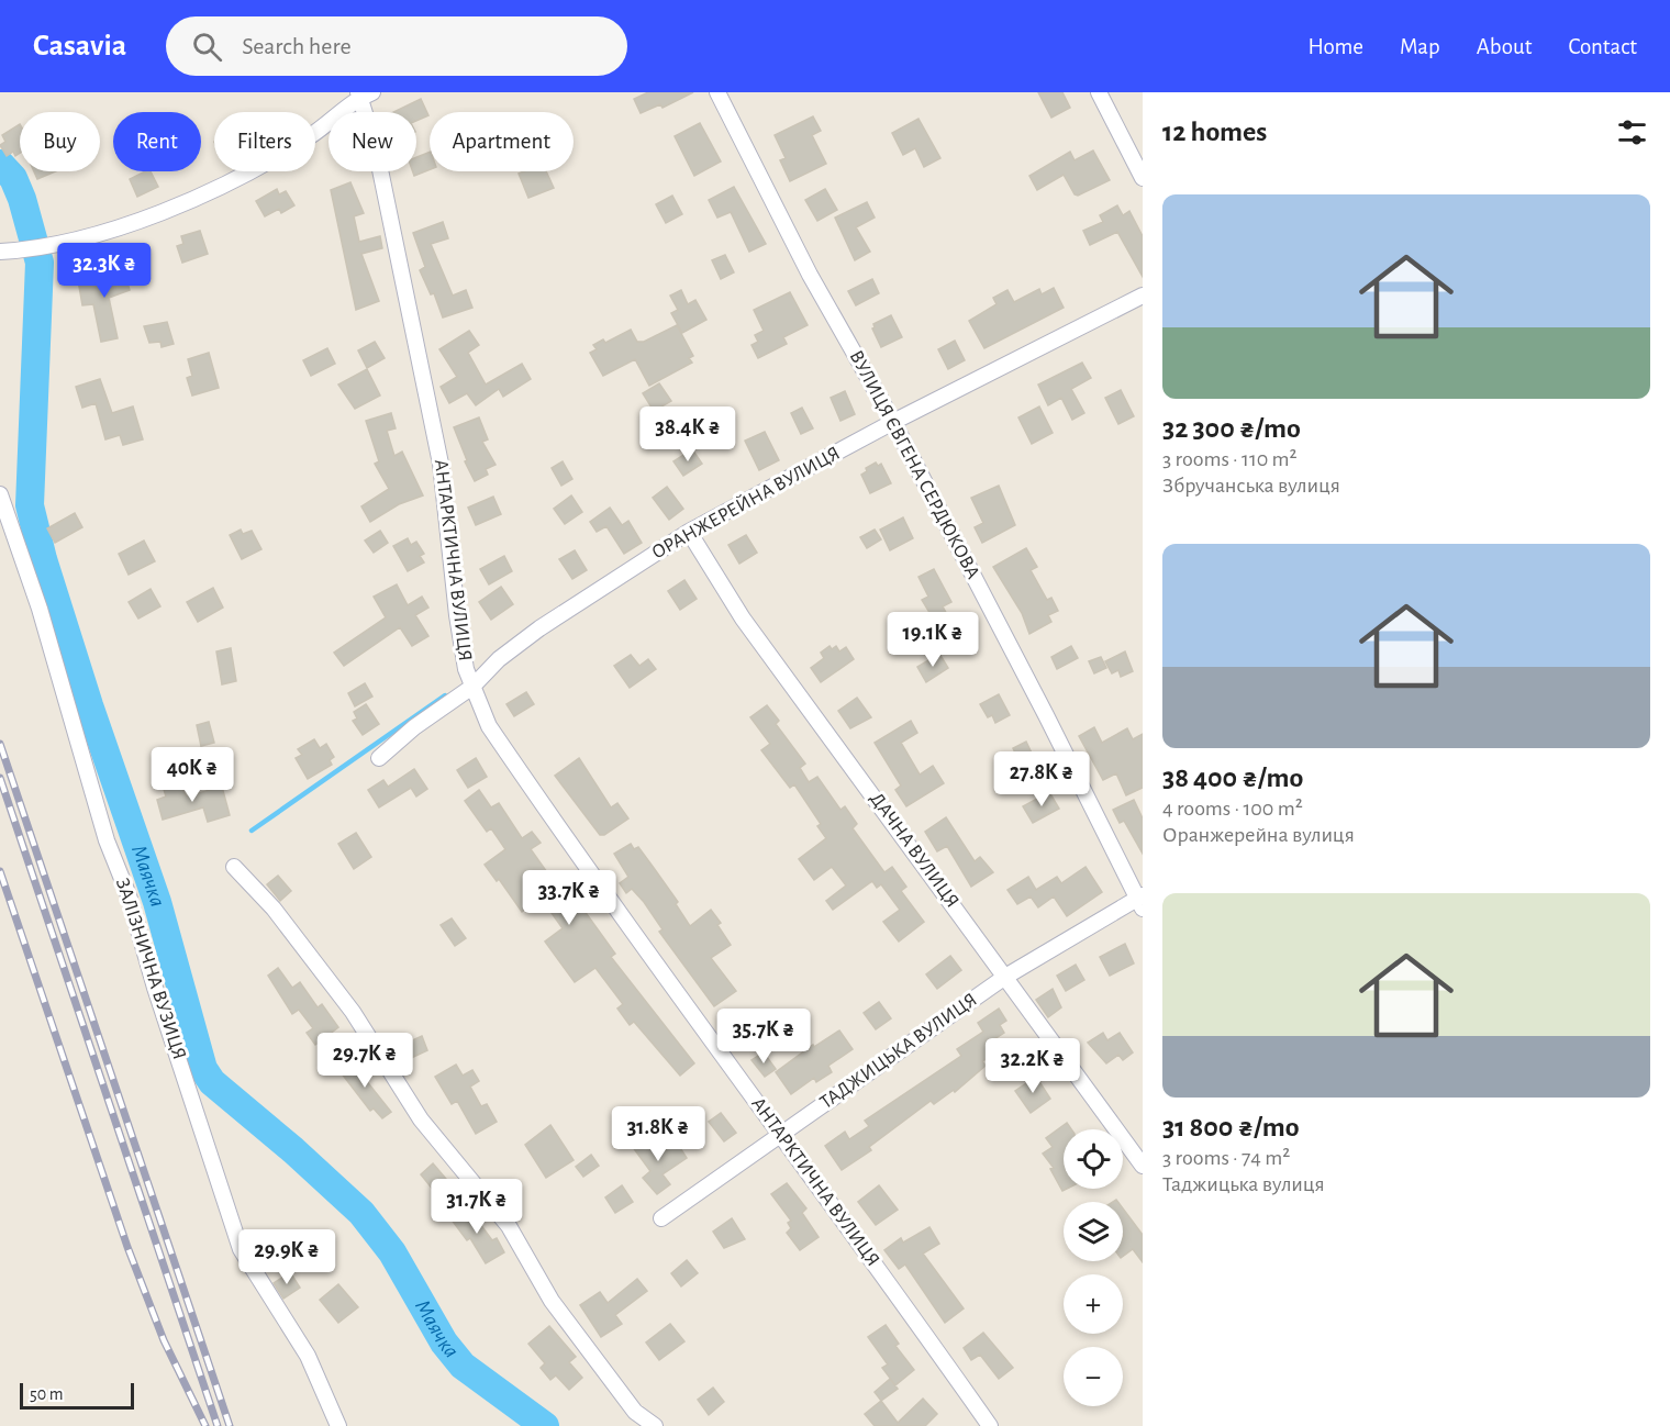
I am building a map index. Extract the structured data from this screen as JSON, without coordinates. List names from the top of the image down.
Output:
{
  "streets": {
    "street": [
      "ВУЛИЦЯ ЄВГЕНА СЕРДЮКОВА",
      "ОРАНЖЕРЕЙНА ВУЛИЦЯ",
      "АНТАРКТИЧНА ВУЛИЦЯ",
      "ДАЧНА ВУЛИЦЯ",
      "ЗАЛІЗНИЧНА ВУЗИЦЯ",
      "ТАДЖИЦЬКА ВУЛИЦЯ"
    ]
  },
  "crossings": [
    ["ВУЛИЦЯ ЄВГЕНА СЕРДЮКОВА", "ОРАНЖЕРЕЙНА ВУЛИЦЯ"],
    ["ВУЛИЦЯ ЄВГЕНА СЕРДЮКОВА", "ТАДЖИЦЬКА ВУЛИЦЯ"],
    ["ОРАНЖЕРЕЙНА ВУЛИЦЯ", "АНТАРКТИЧНА ВУЛИЦЯ"],
    ["ОРАНЖЕРЕЙНА ВУЛИЦЯ", "ДАЧНА ВУЛИЦЯ"],
    ["АНТАРКТИЧНА ВУЛИЦЯ", "ТАДЖИЦЬКА ВУЛИЦЯ"],
    ["ДАЧНА ВУЛИЦЯ", "ТАДЖИЦЬКА ВУЛИЦЯ"]
  ],
  "water": ["Маячка"],
  "scale_bar": "50 m",
  "page": {
    "header": "Casavia",
    "search": "Search here",
    "nav": [
      "Home",
      "Map",
      "About",
      "Contact"
    ],
    "heading": "12 homes",
    "chip": [
      "Buy",
      "Rent",
      "Filters",
      "New",
      "Apartment"
    ],
    "list": [
      {
        "name": "32 300 ₴/mo",
        "note": "3 rooms · 110 m² · Збручанська вулиця"
      },
      {
        "name": "38 400 ₴/mo",
        "note": "4 rooms · 100 m² · Оранжерейна вулиця"
      },
      {
        "name": "31 800 ₴/mo",
        "note": "3 rooms · 74 m² · Таджицька вулиця"
      }
    ],
    "price": [
      "32.3K ₴",
      "38.4K ₴",
      "19.1K ₴",
      "40K ₴",
      "27.8K ₴",
      "33.7K ₴",
      "35.7K ₴",
      "29.7K ₴",
      "32.2K ₴",
      "31.8K ₴",
      "31.7K ₴",
      "29.9K ₴"
    ],
    "map_buttons": ["+", "−"],
    "scale": "50 m"
  }
}
